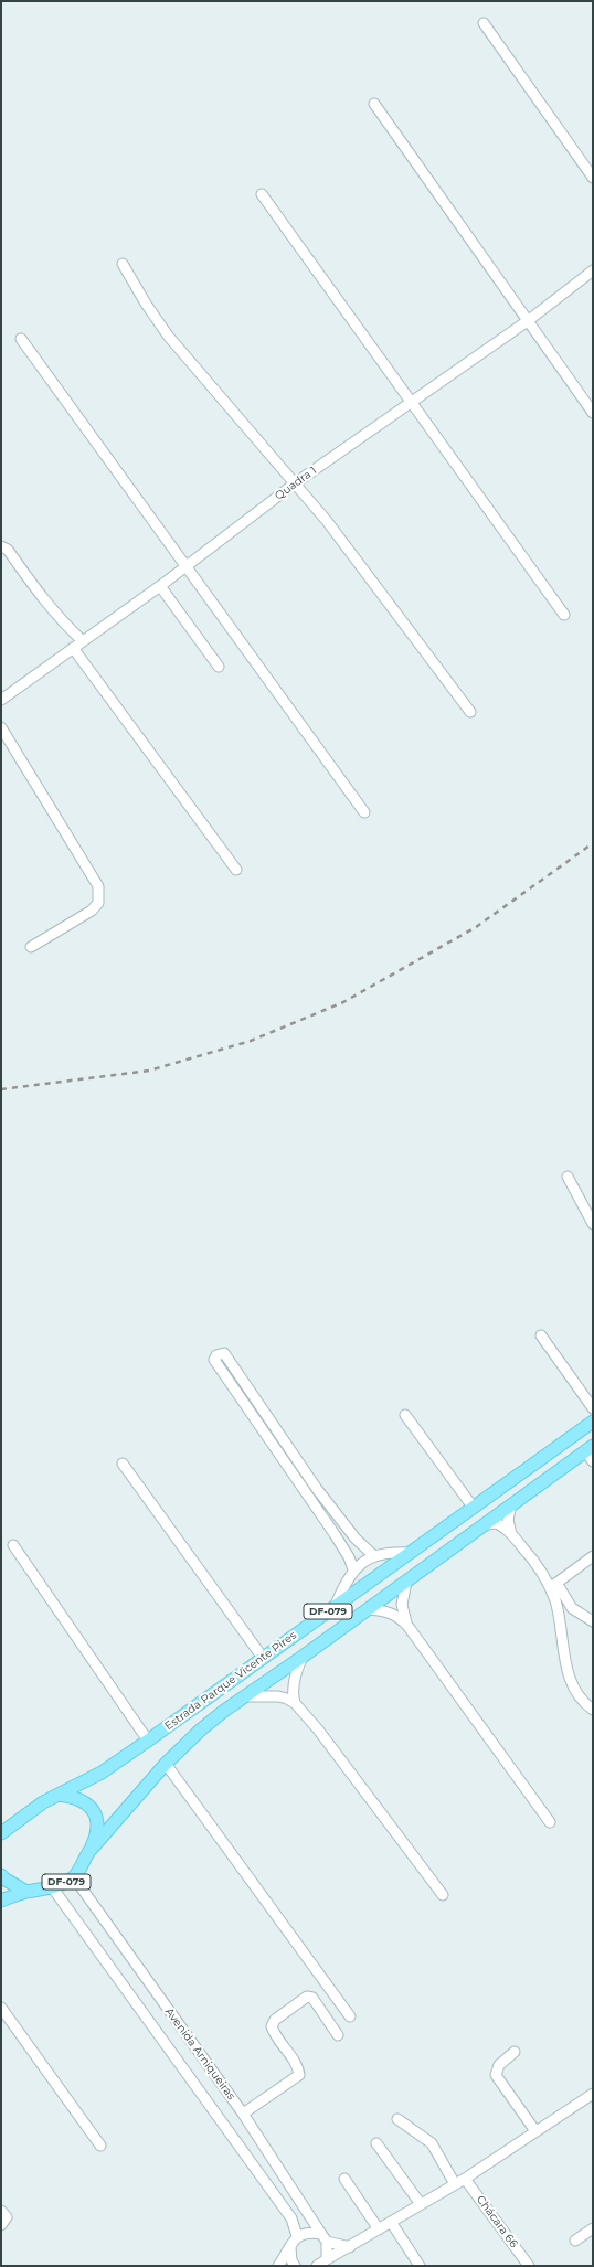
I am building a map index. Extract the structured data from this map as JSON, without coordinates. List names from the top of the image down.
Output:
{
  "streets": {
    "main road": ["DF-079", "Estrada Parque Vicente Pires"],
    "street": ["Quadra 1", "Avenida Arniqueiras", "Chácara 66"]
  },
  "crossings": [
    ["DF-079", "Estrada Parque Vicente Pires"],
    ["DF-079", "Avenida Arniqueiras"]
  ]
}
